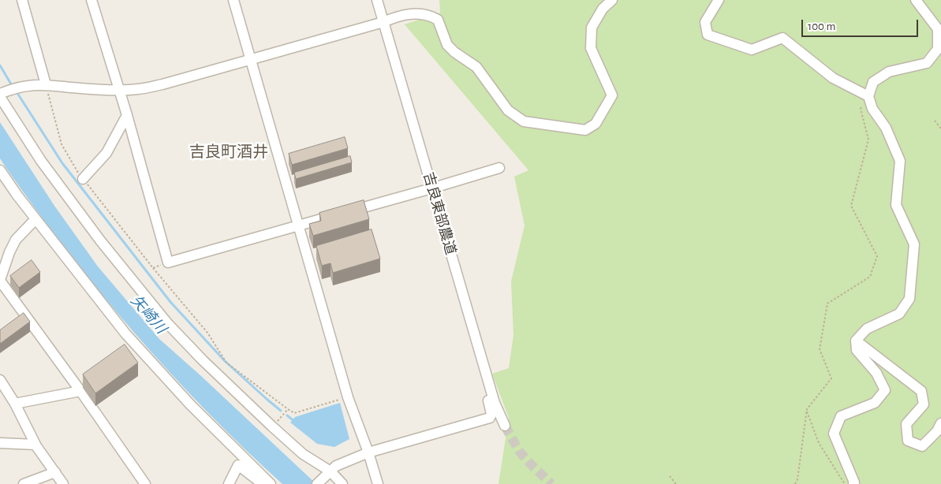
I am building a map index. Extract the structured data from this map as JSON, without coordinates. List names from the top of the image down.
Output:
{
  "streets": {
    "street": ["吉良東部農道"]
  },
  "districts": ["吉良町酒井"],
  "water": ["矢崎川"],
  "scale_bar": "100 m"
}
